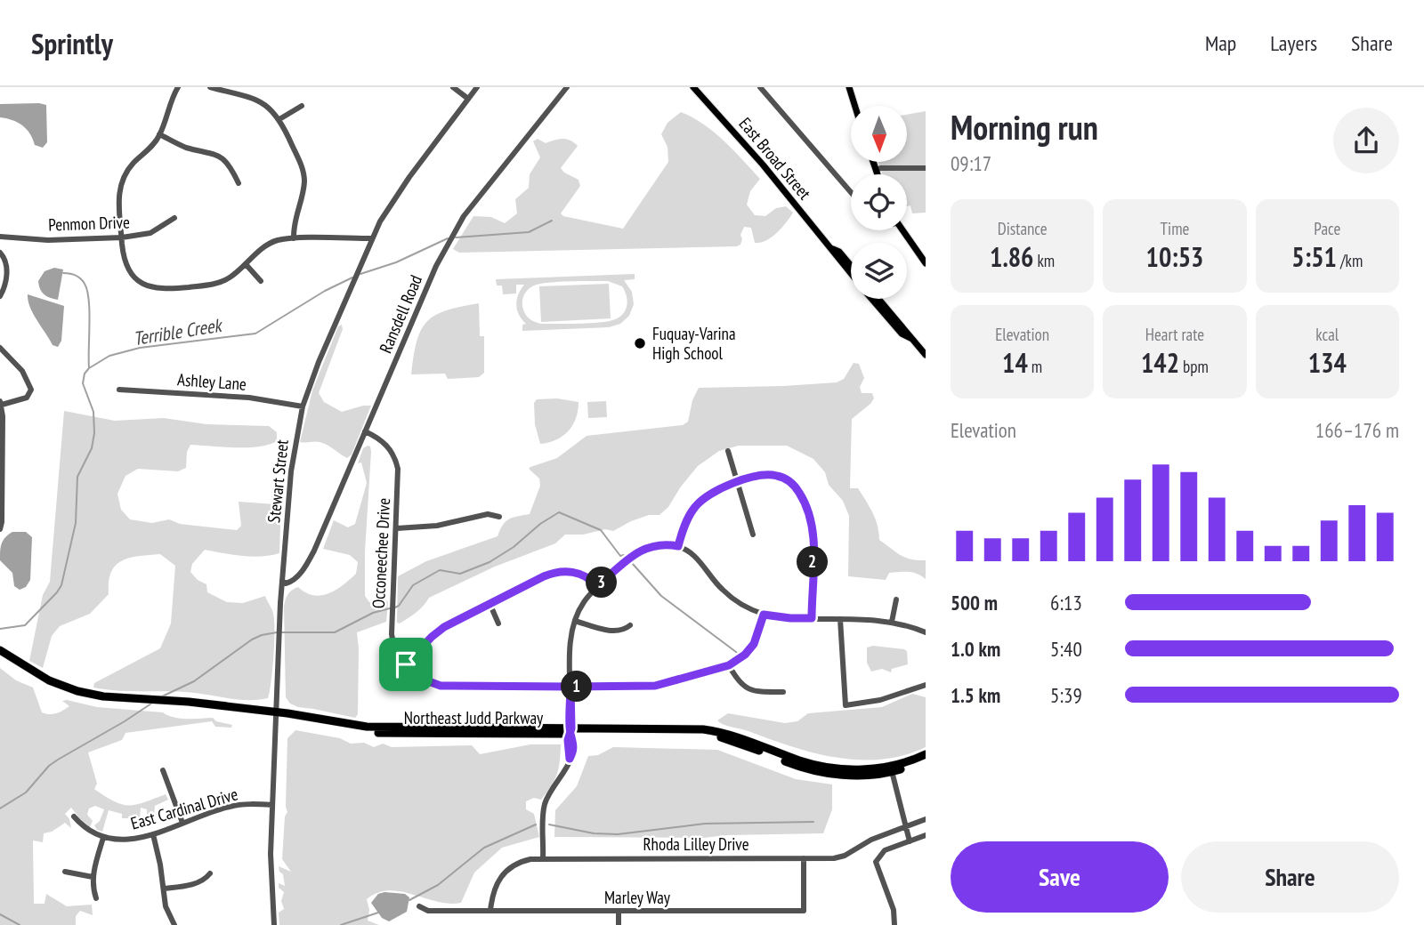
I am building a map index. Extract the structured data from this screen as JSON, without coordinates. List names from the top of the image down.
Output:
{
  "streets": {
    "highway": ["Northeast Judd Parkway"],
    "main road": ["East Broad Street"],
    "street": [
      "Penmon Drive",
      "Ransdell Road",
      "Ashley Lane",
      "Stewart Street",
      "Occoneechee Drive",
      "East Cardinal Drive",
      "Rhoda Lilley Drive",
      "Marley Way"
    ]
  },
  "crossings": [
    ["Ransdell Road", "Stewart Street"],
    ["Ransdell Road", "Occoneechee Drive"],
    ["Ashley Lane", "Stewart Street"],
    ["Stewart Street", "Northeast Judd Parkway"],
    ["Stewart Street", "East Cardinal Drive"],
    ["Rhoda Lilley Drive", "Marley Way"]
  ],
  "water": ["Terrible Creek"],
  "places": ["Fuquay-Varina High School"],
  "north": "bottom",
  "page": {
    "header": "Sprintly",
    "nav": ["Map", "Layers", "Share"],
    "heading": ["Morning run", "09:17"],
    "stats": [
      ["Distance", "1.86 km"],
      ["Time", "10:53"],
      ["Pace", "5:51 /km"],
      ["Elevation", "14 m"],
      ["Heart rate", "142 bpm"],
      ["kcal", "134"]
    ],
    "chart": ["Elevation", "166–176 m"],
    "pins": ["2", "3", "1"],
    "list": [
      {
        "name": "500 m",
        "note": "6:13"
      },
      {
        "name": "1.0 km",
        "note": "5:40"
      },
      {
        "name": "1.5 km",
        "note": "5:39"
      }
    ],
    "buttons": ["Save", "Share"]
  }
}
